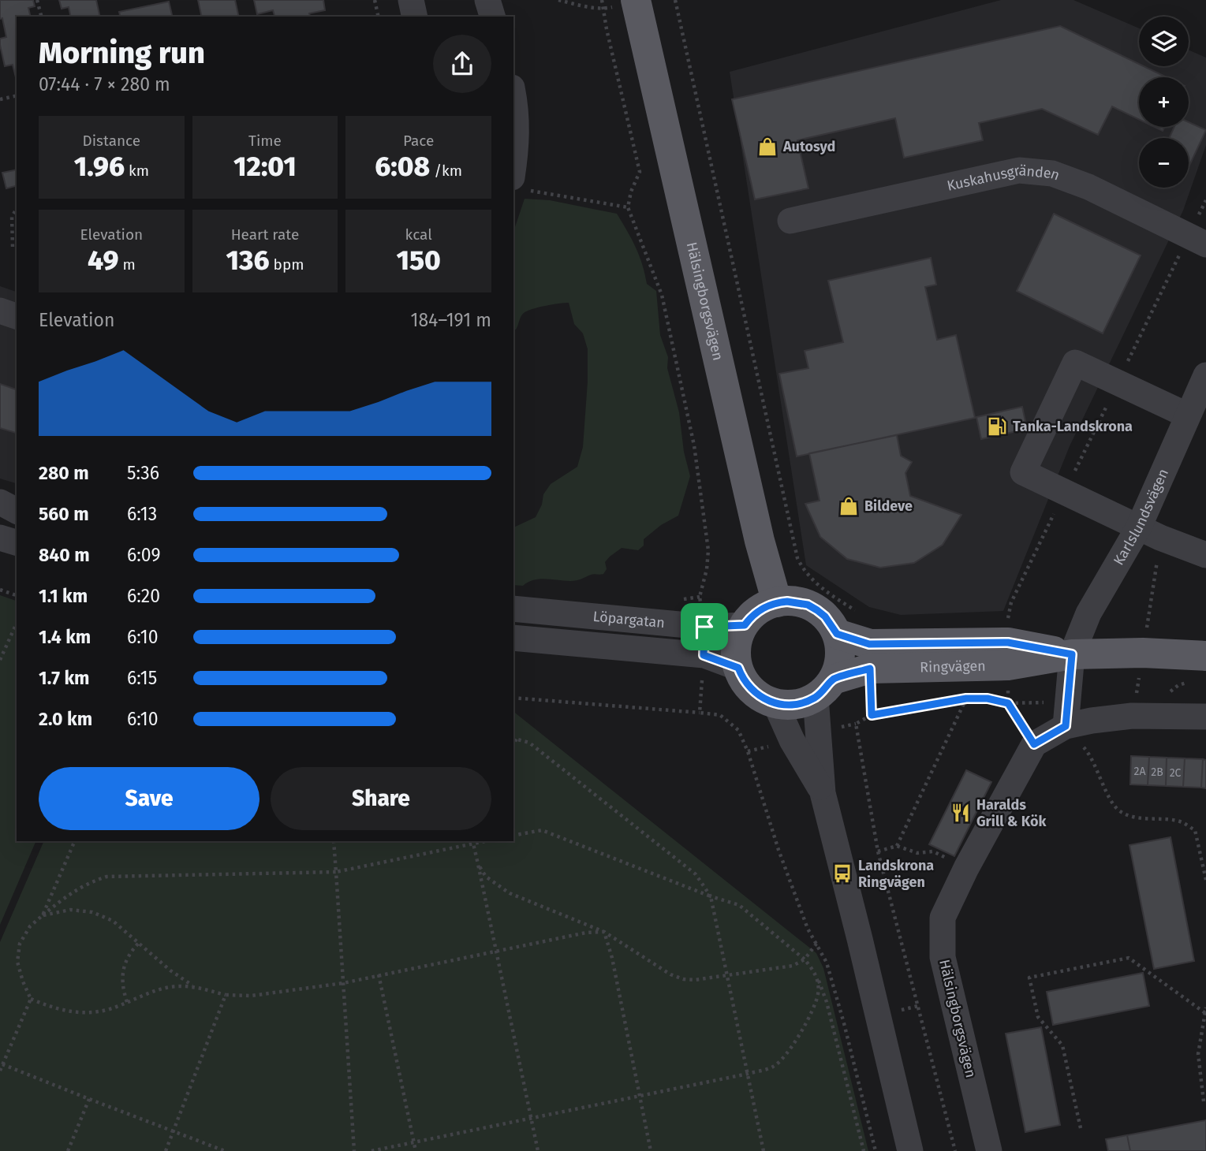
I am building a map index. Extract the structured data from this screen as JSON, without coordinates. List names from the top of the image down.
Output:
{
  "streets": {
    "main road": ["Hälsingborgsvägen", "Ringvägen"],
    "street": ["Kuskahusgränden", "Karlslundsvägen", "Löpargatan"]
  },
  "crossings": [
    ["Hälsingborgsvägen", "Löpargatan"],
    ["Hälsingborgsvägen", "Ringvägen"],
    ["Karlslundsvägen", "Ringvägen"],
    ["Löpargatan", "Ringvägen"]
  ],
  "places": {
    "shop": ["Autosyd", "Bildeve"],
    "fuel station": ["Tanka-Landskrona"],
    "restaurant": ["Haralds Grill & Kök"],
    "bus stop": ["Landskrona Ringvägen"]
  },
  "house_numbers": ["2A", "2B", "2C"],
  "page": {
    "map_buttons": ["+", "−"],
    "heading": ["Morning run", "07:44 · 7 × 280 m"],
    "stats": [
      ["Distance", "1.96 km"],
      ["Time", "12:01"],
      ["Pace", "6:08 /km"],
      ["Elevation", "49 m"],
      ["Heart rate", "136 bpm"],
      ["kcal", "150"]
    ],
    "chart": ["Elevation", "184–191 m"],
    "list": [
      {
        "name": "280 m",
        "note": "5:36"
      },
      {
        "name": "560 m",
        "note": "6:13"
      },
      {
        "name": "840 m",
        "note": "6:09"
      },
      {
        "name": "1.1 km",
        "note": "6:20"
      },
      {
        "name": "1.4 km",
        "note": "6:10"
      },
      {
        "name": "1.7 km",
        "note": "6:15"
      },
      {
        "name": "2.0 km",
        "note": "6:10"
      }
    ],
    "buttons": ["Save", "Share"]
  }
}
